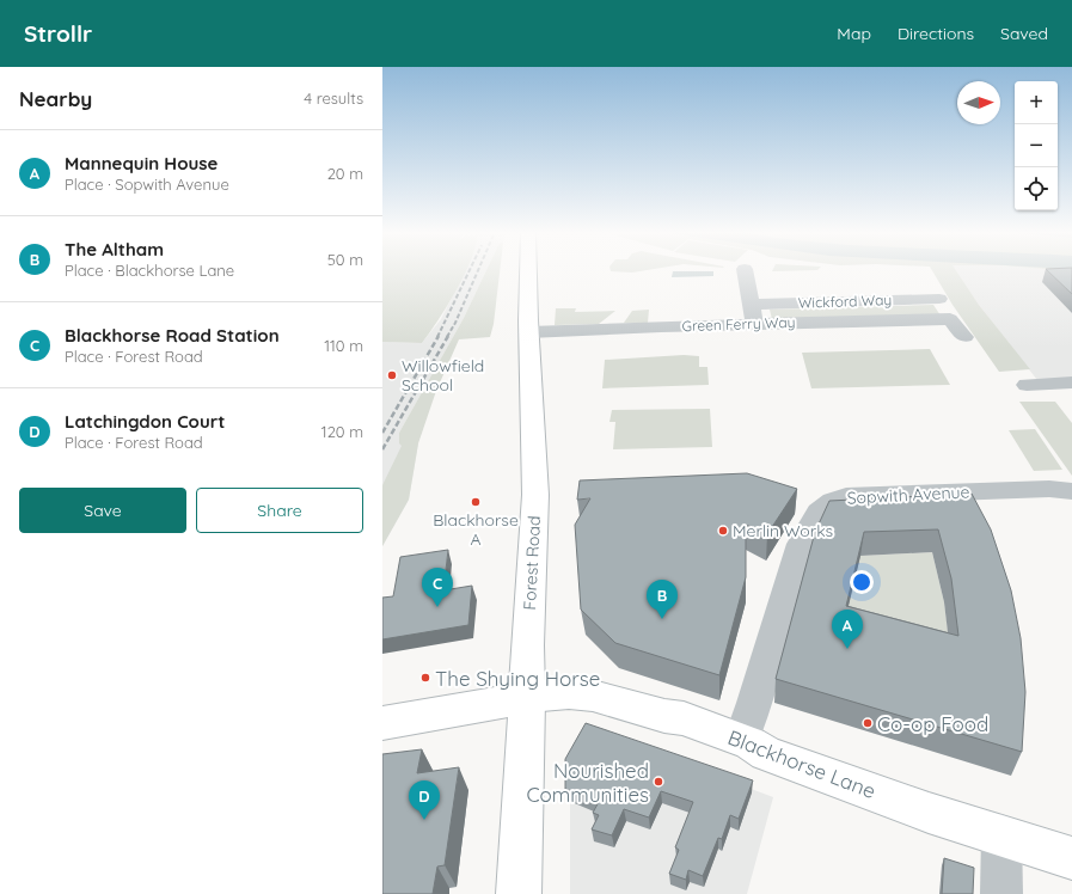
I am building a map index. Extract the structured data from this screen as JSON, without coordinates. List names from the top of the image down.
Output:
{
  "streets": {
    "main road": ["Forest Road", "Blackhorse Lane"],
    "street": ["Wickford Way", "Green Ferry Way", "Sopwith Avenue"]
  },
  "crossings": [
    ["Wickford Way", "Green Ferry Way"],
    ["Green Ferry Way", "Forest Road"],
    ["Sopwith Avenue", "Blackhorse Lane"],
    ["Forest Road", "Blackhorse Lane"]
  ],
  "places": [
    "Willowfield School",
    "Blackhorse A",
    "Merlin Works",
    "The Shying Horse",
    "Co-op Food",
    "Nourished Communities"
  ],
  "north": "right",
  "page": {
    "header": "Strollr",
    "nav": ["Map", "Directions", "Saved"],
    "heading": ["Nearby", "4 results"],
    "map_buttons": ["+", "−"],
    "list": [
      {
        "mark": "A",
        "name": "Mannequin House",
        "note": "Place · Sopwith Avenue",
        "value": "20 m"
      },
      {
        "mark": "B",
        "name": "The Altham",
        "note": "Place · Blackhorse Lane",
        "value": "50 m"
      },
      {
        "mark": "C",
        "name": "Blackhorse Road Station",
        "note": "Place · Forest Road",
        "value": "110 m"
      },
      {
        "mark": "D",
        "name": "Latchingdon Court",
        "note": "Place · Forest Road",
        "value": "120 m"
      }
    ],
    "buttons": ["Save", "Share"],
    "pins": [
      "C",
      "B",
      "A",
      "D"
    ]
  }
}
